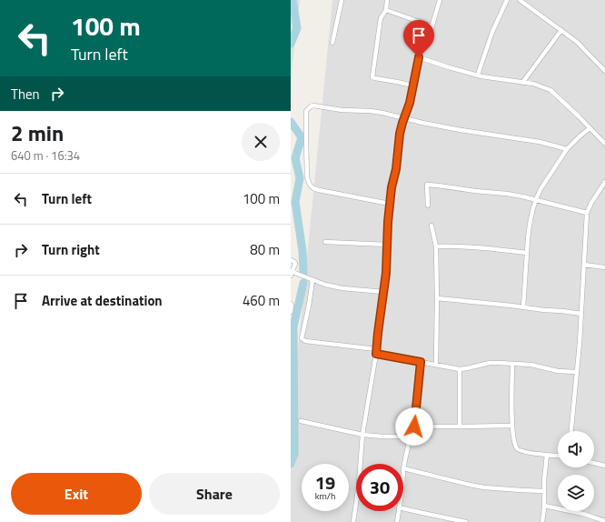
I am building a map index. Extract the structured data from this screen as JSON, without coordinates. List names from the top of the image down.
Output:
{
  "page": {
    "turn": ["100 m", "Turn left"],
    "then": "Then",
    "heading": ["2 min", "640 m · 16:34"],
    "list": [
      {
        "name": "Turn left",
        "value": "100 m"
      },
      {
        "name": "Turn right",
        "value": "80 m"
      },
      {
        "name": "Arrive at destination",
        "value": "460 m"
      }
    ],
    "speed": "19 km/h",
    "limit": "30",
    "buttons": ["Exit", "Share"]
  }
}
